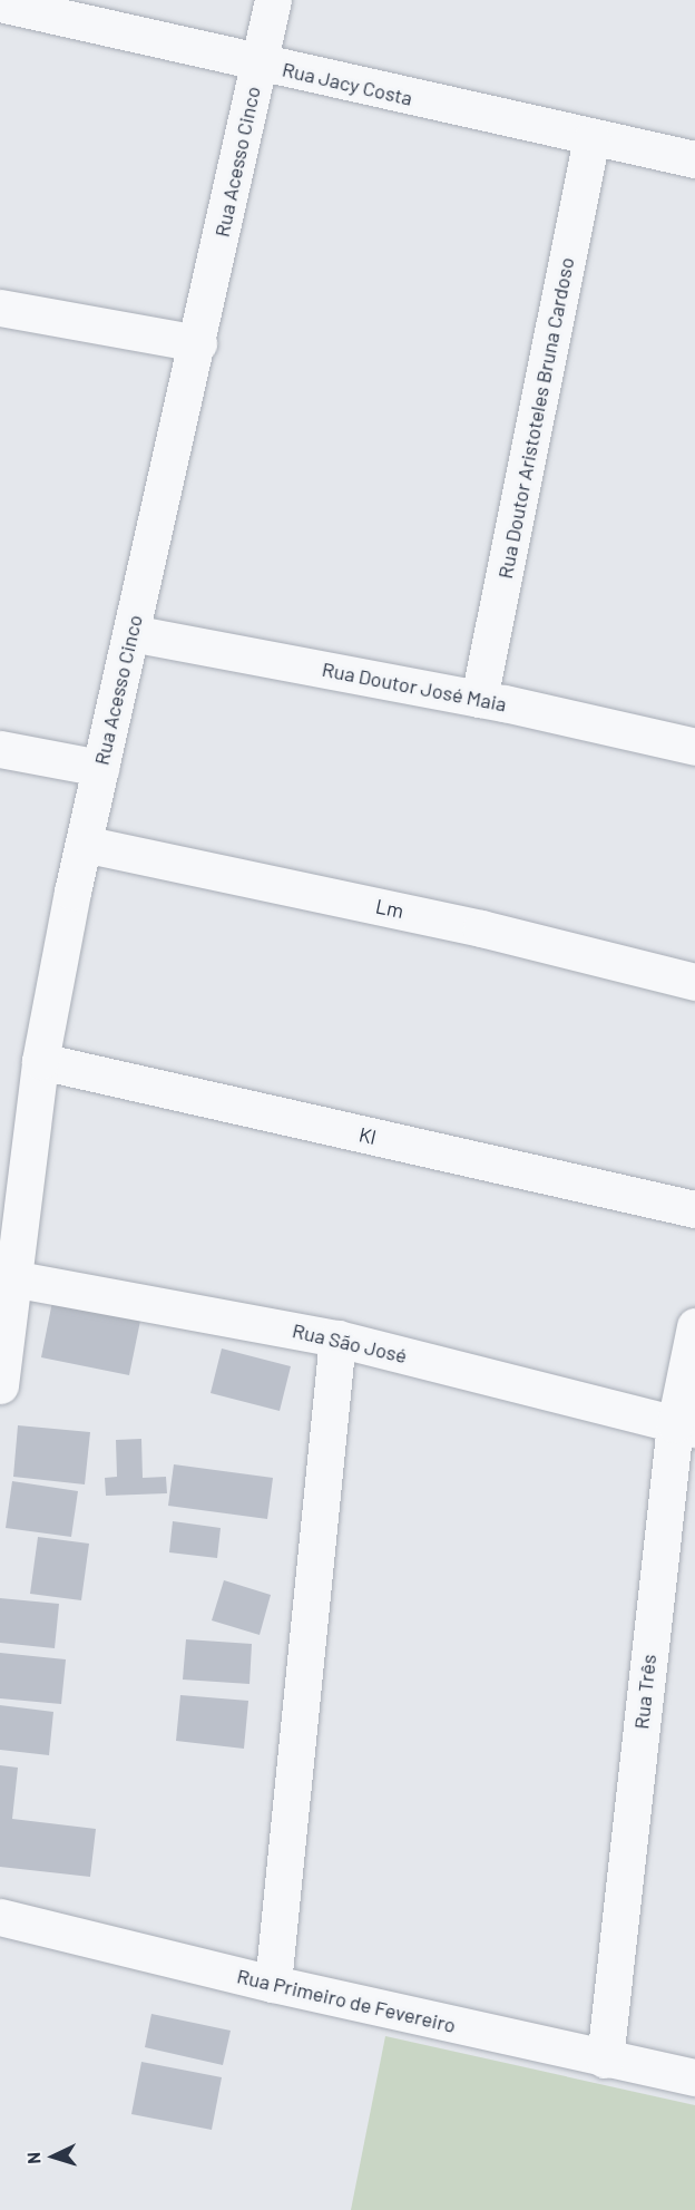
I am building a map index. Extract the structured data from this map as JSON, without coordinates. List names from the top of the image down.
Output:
{
  "streets": {
    "street": [
      "Rua Jacy Costa",
      "Rua Acesso Cinco",
      "Rua Doutor Aristoteles Bruna Cardoso",
      "Rua Doutor José Maia",
      "Lm",
      "Kl",
      "Rua São José",
      "Rua Três",
      "Rua Primeiro de Fevereiro"
    ]
  },
  "crossings": [
    ["Rua Jacy Costa", "Rua Acesso Cinco"],
    ["Rua Jacy Costa", "Rua Doutor Aristoteles Bruna Cardoso"],
    ["Rua Acesso Cinco", "Rua Doutor José Maia"],
    ["Rua Acesso Cinco", "Lm"],
    ["Rua Acesso Cinco", "Kl"],
    ["Rua Acesso Cinco", "Rua São José"],
    ["Rua Doutor Aristoteles Bruna Cardoso", "Rua Doutor José Maia"],
    ["Rua São José", "Rua Três"],
    ["Rua Três", "Rua Primeiro de Fevereiro"]
  ],
  "north": "left"
}
